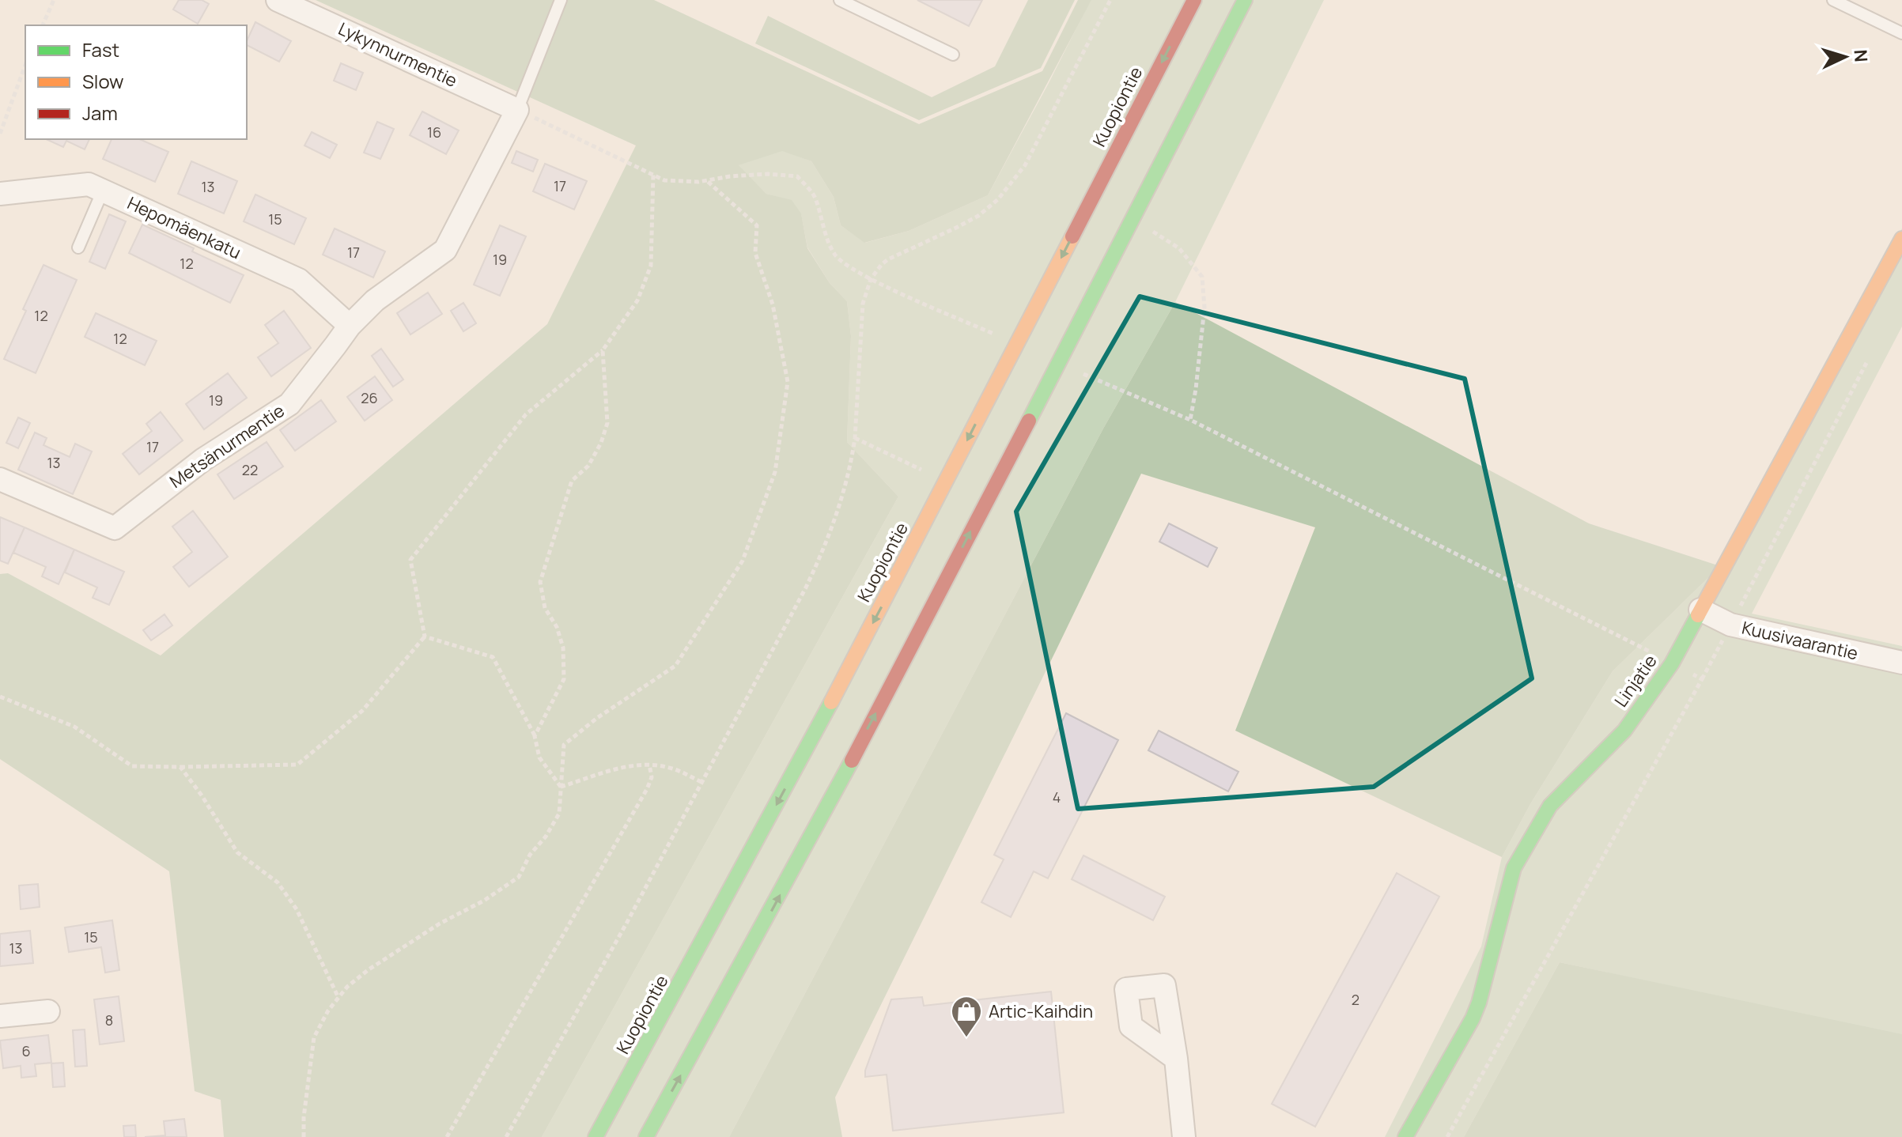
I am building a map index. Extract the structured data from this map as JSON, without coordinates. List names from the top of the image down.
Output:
{
  "streets": {
    "main road": ["Kuopiontie", "Linjatie"],
    "street": [
      "Lykynnurmentie",
      "Hepomäenkatu",
      "Metsänurmentie",
      "Kuusivaarantie"
    ]
  },
  "crossings": [
    ["Lykynnurmentie", "Metsänurmentie"],
    ["Hepomäenkatu", "Metsänurmentie"],
    ["Kuusivaarantie", "Linjatie"]
  ],
  "places": {
    "shop": ["Artic-Kaihdin"]
  },
  "house_numbers": [
    "16",
    "17",
    "13",
    "15",
    "17",
    "19",
    "12",
    "12",
    "12",
    "26",
    "19",
    "17",
    "13",
    "22",
    "4",
    "15",
    "13",
    "2",
    "8",
    "6"
  ],
  "legend": ["Fast", "Slow", "Jam"],
  "north": "right"
}
